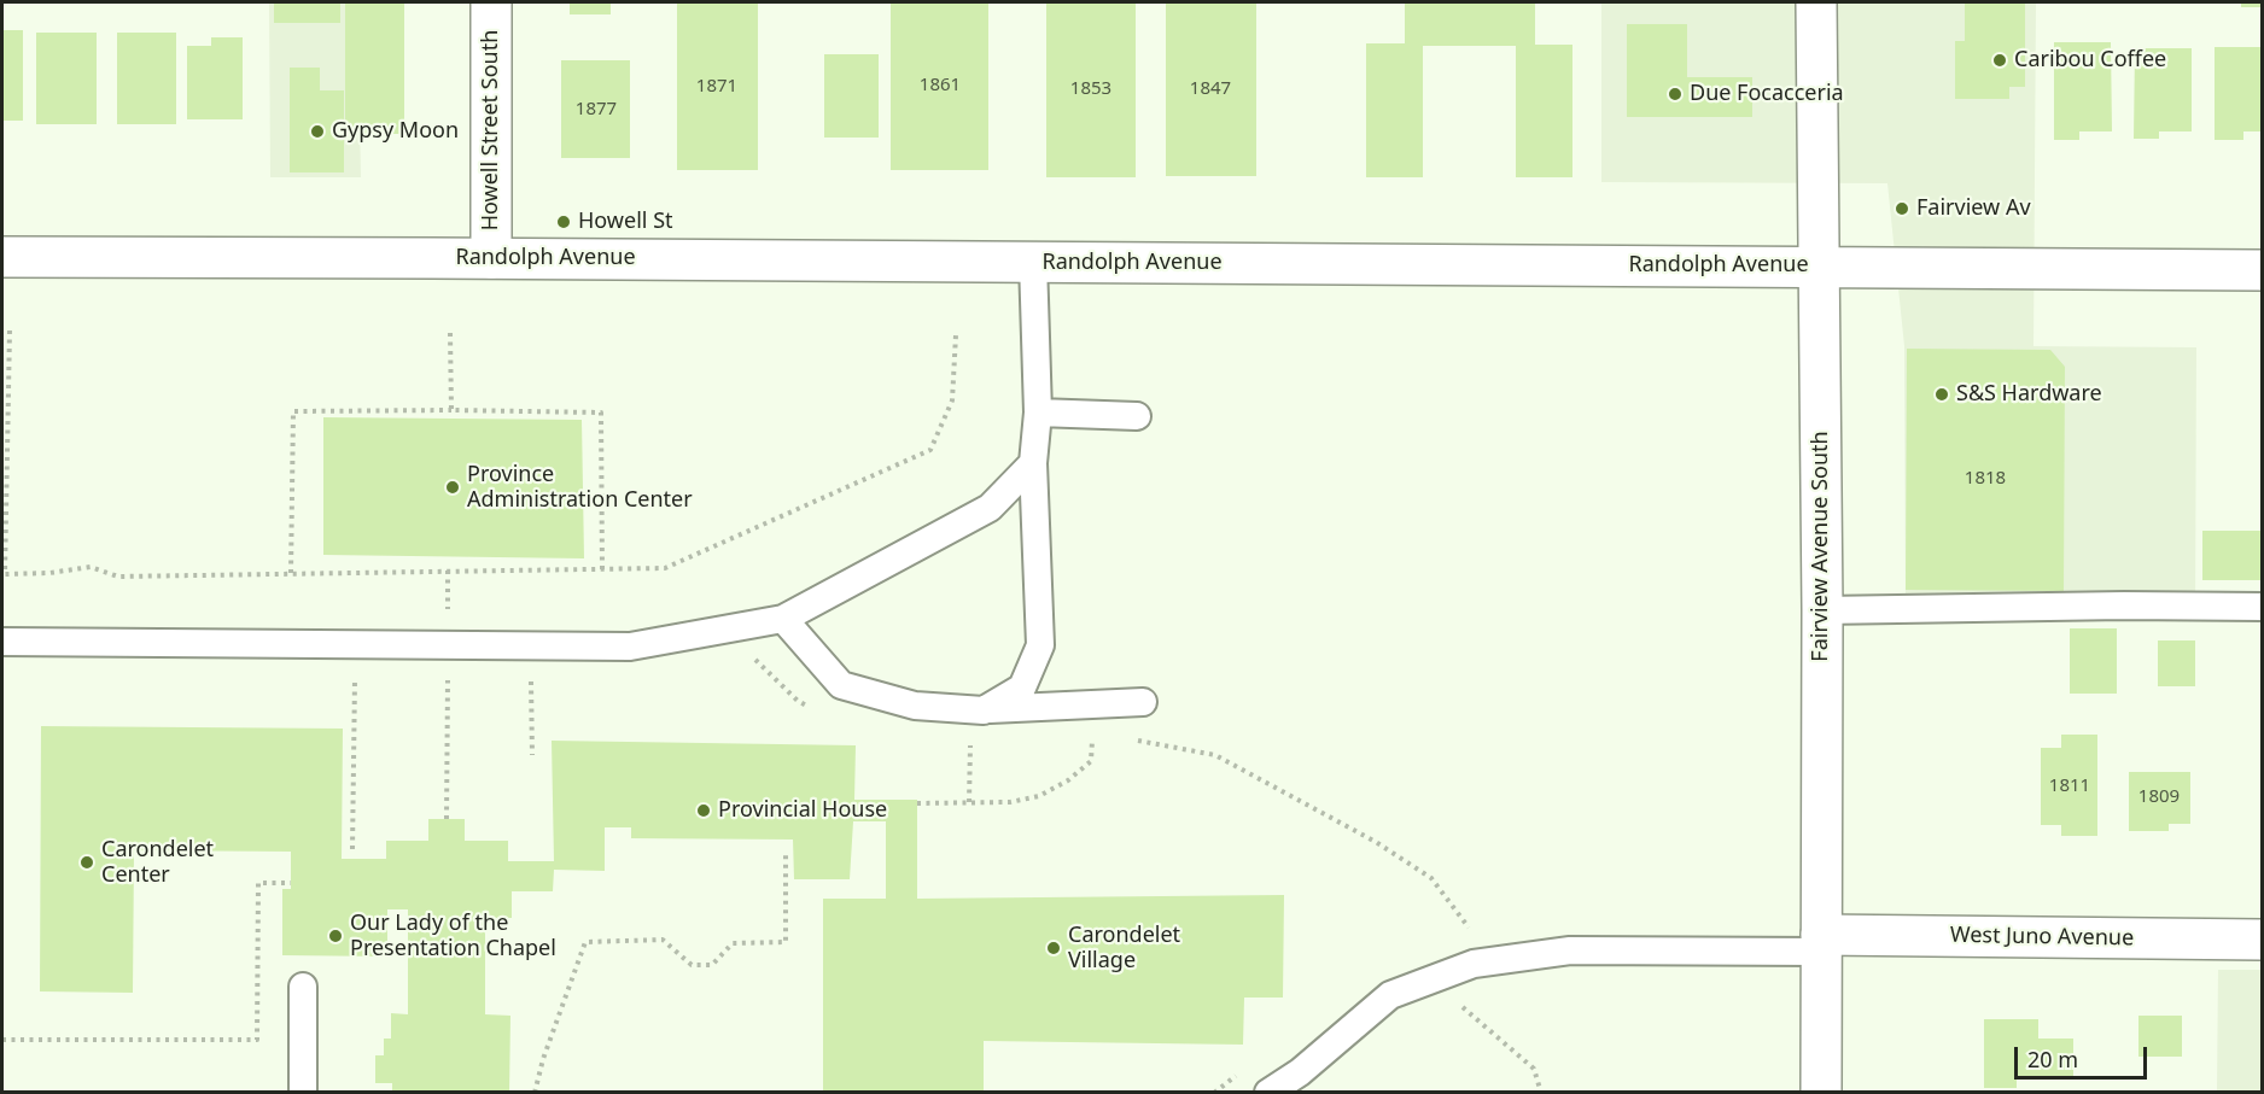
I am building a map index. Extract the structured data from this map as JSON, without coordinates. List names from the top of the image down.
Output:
{
  "streets": {
    "main road": [
      "Howell Street South",
      "Randolph Avenue",
      "Fairview Avenue South",
      "West Juno Avenue"
    ]
  },
  "crossings": [
    ["Howell Street South", "Randolph Avenue"],
    ["Randolph Avenue", "Fairview Avenue South"],
    ["Fairview Avenue South", "West Juno Avenue"]
  ],
  "places": [
    "Caribou Coffee",
    "Due Focacceria",
    "Gypsy Moon",
    "Fairview Av",
    "Howell St",
    "S&S Hardware",
    "Province Administration Center",
    "Provincial House",
    "Carondelet Center",
    "Our Lady of the Presentation Chapel",
    "Carondelet Village"
  ],
  "house_numbers": [
    "1861",
    "1871",
    "1853",
    "1847",
    "1877",
    "1818",
    "1811",
    "1809"
  ],
  "scale_bar": "20 m"
}
